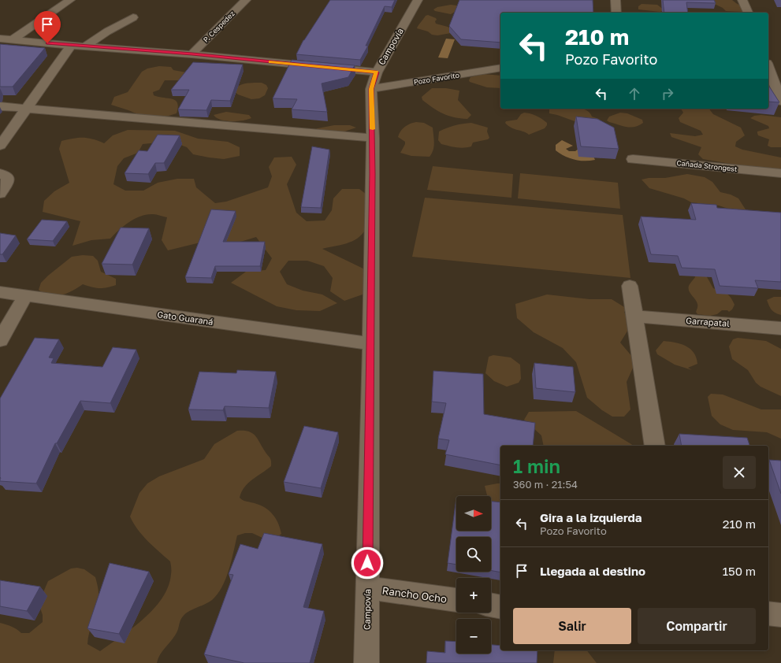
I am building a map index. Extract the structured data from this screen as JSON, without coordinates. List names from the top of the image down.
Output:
{
  "streets": {
    "street": [
      "P. Cespedez",
      "Campovía",
      "Pozo Favorito",
      "Cañada Strongest",
      "Gato Guaraná",
      "Garrapatal",
      "Rancho Ocho"
    ]
  },
  "crossings": [
    ["P. Cespedez", "Pozo Favorito"],
    ["Campovía", "Pozo Favorito"],
    ["Campovía", "Gato Guaraná"],
    ["Campovía", "Rancho Ocho"]
  ],
  "north": "right",
  "page": {
    "turn": ["210 m", "Pozo Favorito"],
    "heading": ["1 min", "360 m · 21:54"],
    "map_buttons": ["+", "−"],
    "list": [
      {
        "name": "Gira a la izquierda",
        "note": "Pozo Favorito",
        "value": "210 m"
      },
      {
        "name": "Llegada al destino",
        "value": "150 m"
      }
    ],
    "buttons": ["Salir", "Compartir"]
  }
}
